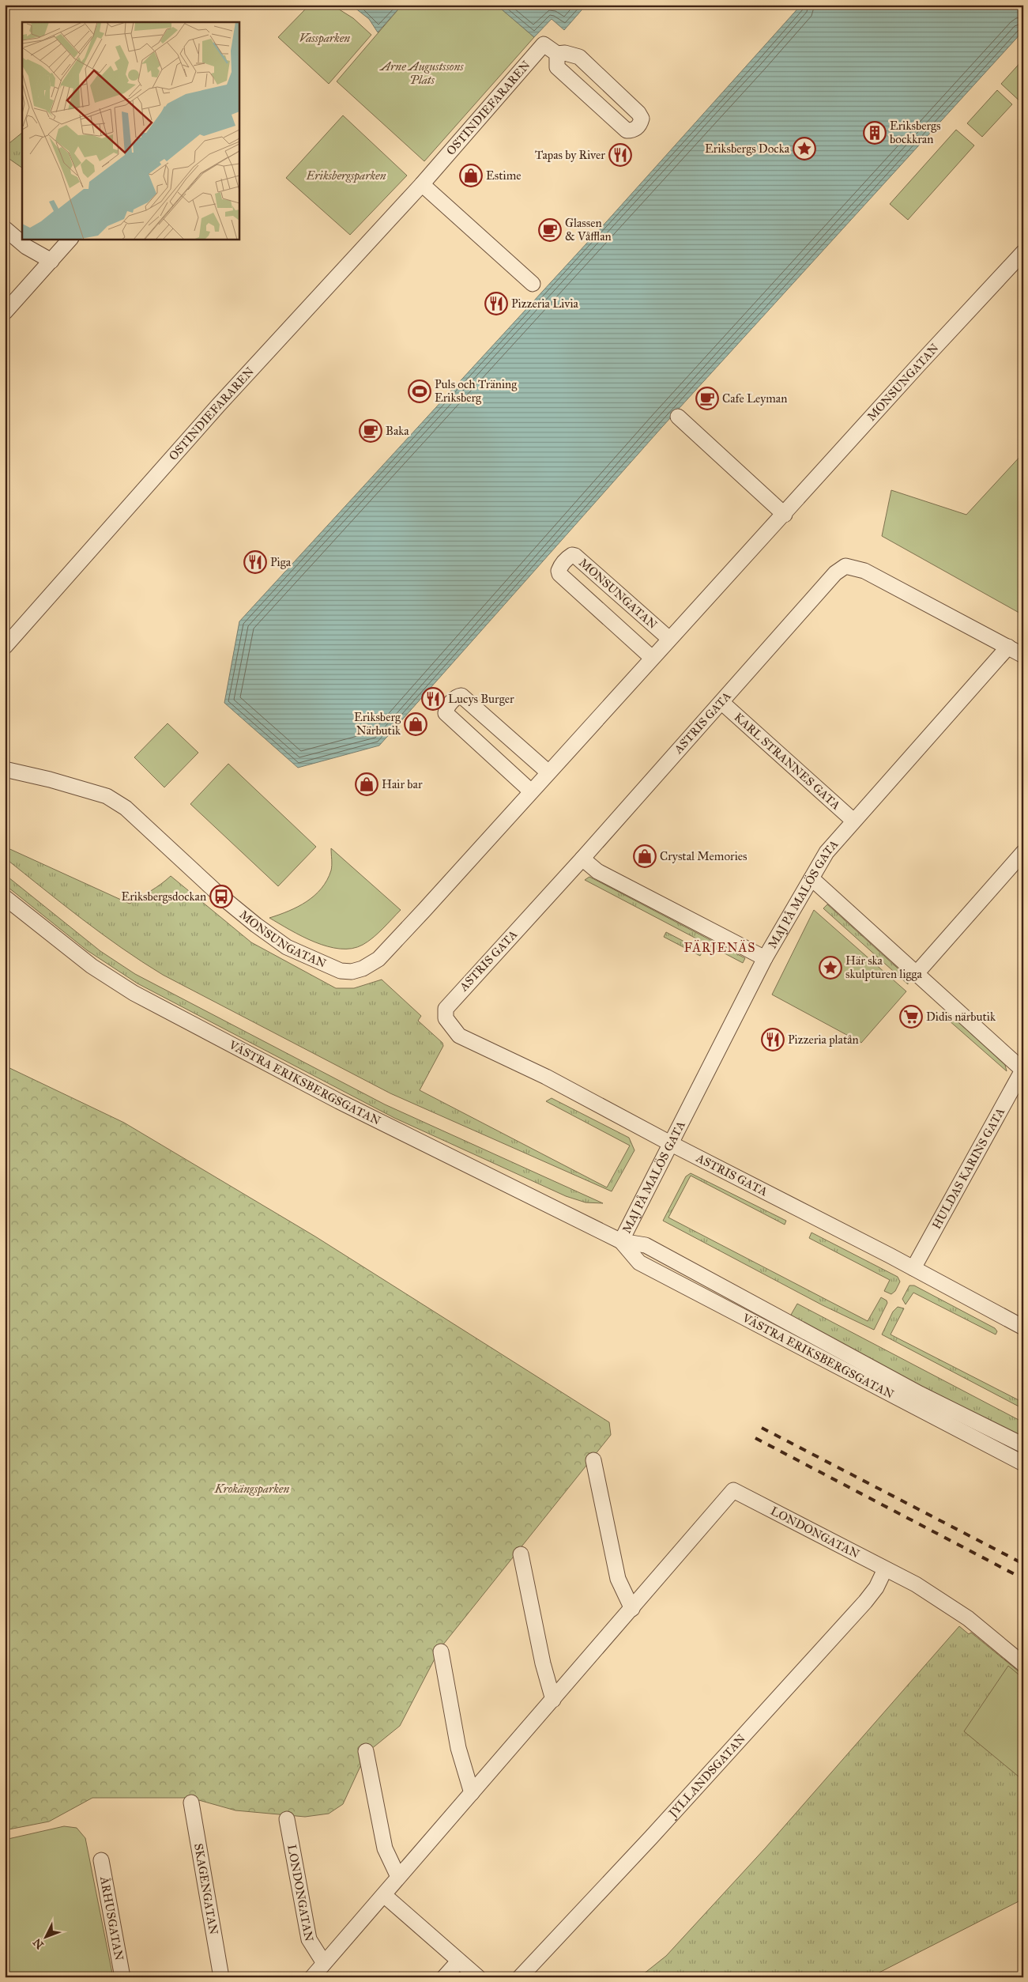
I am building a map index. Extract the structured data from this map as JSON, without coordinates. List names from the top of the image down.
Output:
{
  "streets": {
    "street": [
      "OSTINDIEFARAREN",
      "MONSUNGATAN",
      "ASTRIS GATA",
      "KARL STRANNES GATA",
      "MAJ PÅ MALÖS GATA",
      "VÄSTRA ERIKSBERGSGATAN",
      "HULDAS KARINS GATA",
      "LONDONGATAN",
      "JYLLANDSGATAN",
      "SKAGENGATAN",
      "ÅRHUSGATAN"
    ]
  },
  "crossings": [
    ["ASTRIS GATA", "KARL STRANNES GATA"],
    ["ASTRIS GATA", "MAJ PÅ MALÖS GATA"],
    ["ASTRIS GATA", "HULDAS KARINS GATA"],
    ["KARL STRANNES GATA", "MAJ PÅ MALÖS GATA"],
    ["MAJ PÅ MALÖS GATA", "VÄSTRA ERIKSBERGSGATAN"],
    ["LONDONGATAN", "JYLLANDSGATAN"]
  ],
  "districts": ["FÄRJENÄS"],
  "parks": [
    "Vassparken",
    "Arne Augustssons Plats",
    "Eriksbergsparken",
    "Krokängsparken"
  ],
  "places": {
    "building": ["Eriksbergs bockkran"],
    "place": ["Eriksbergs Docka", "Här ska skulpturen ligga"],
    "restaurant": [
      "Tapas by River",
      "Pizzeria Livia",
      "Piga",
      "Lucys Burger",
      "Pizzeria platån"
    ],
    "shop": [
      "Estime",
      "Eriksberg Närbutik",
      "Hair bar",
      "Crystal Memories"
    ],
    "cafe": ["Glassen & Våfflan", "Cafe Leyman", "Baka"],
    "sports": ["Puls och Träning Eriksberg"],
    "bus stop": ["Eriksbergsdockan"],
    "supermarket": ["Didis närbutik"]
  },
  "north": "bottom left"
}
